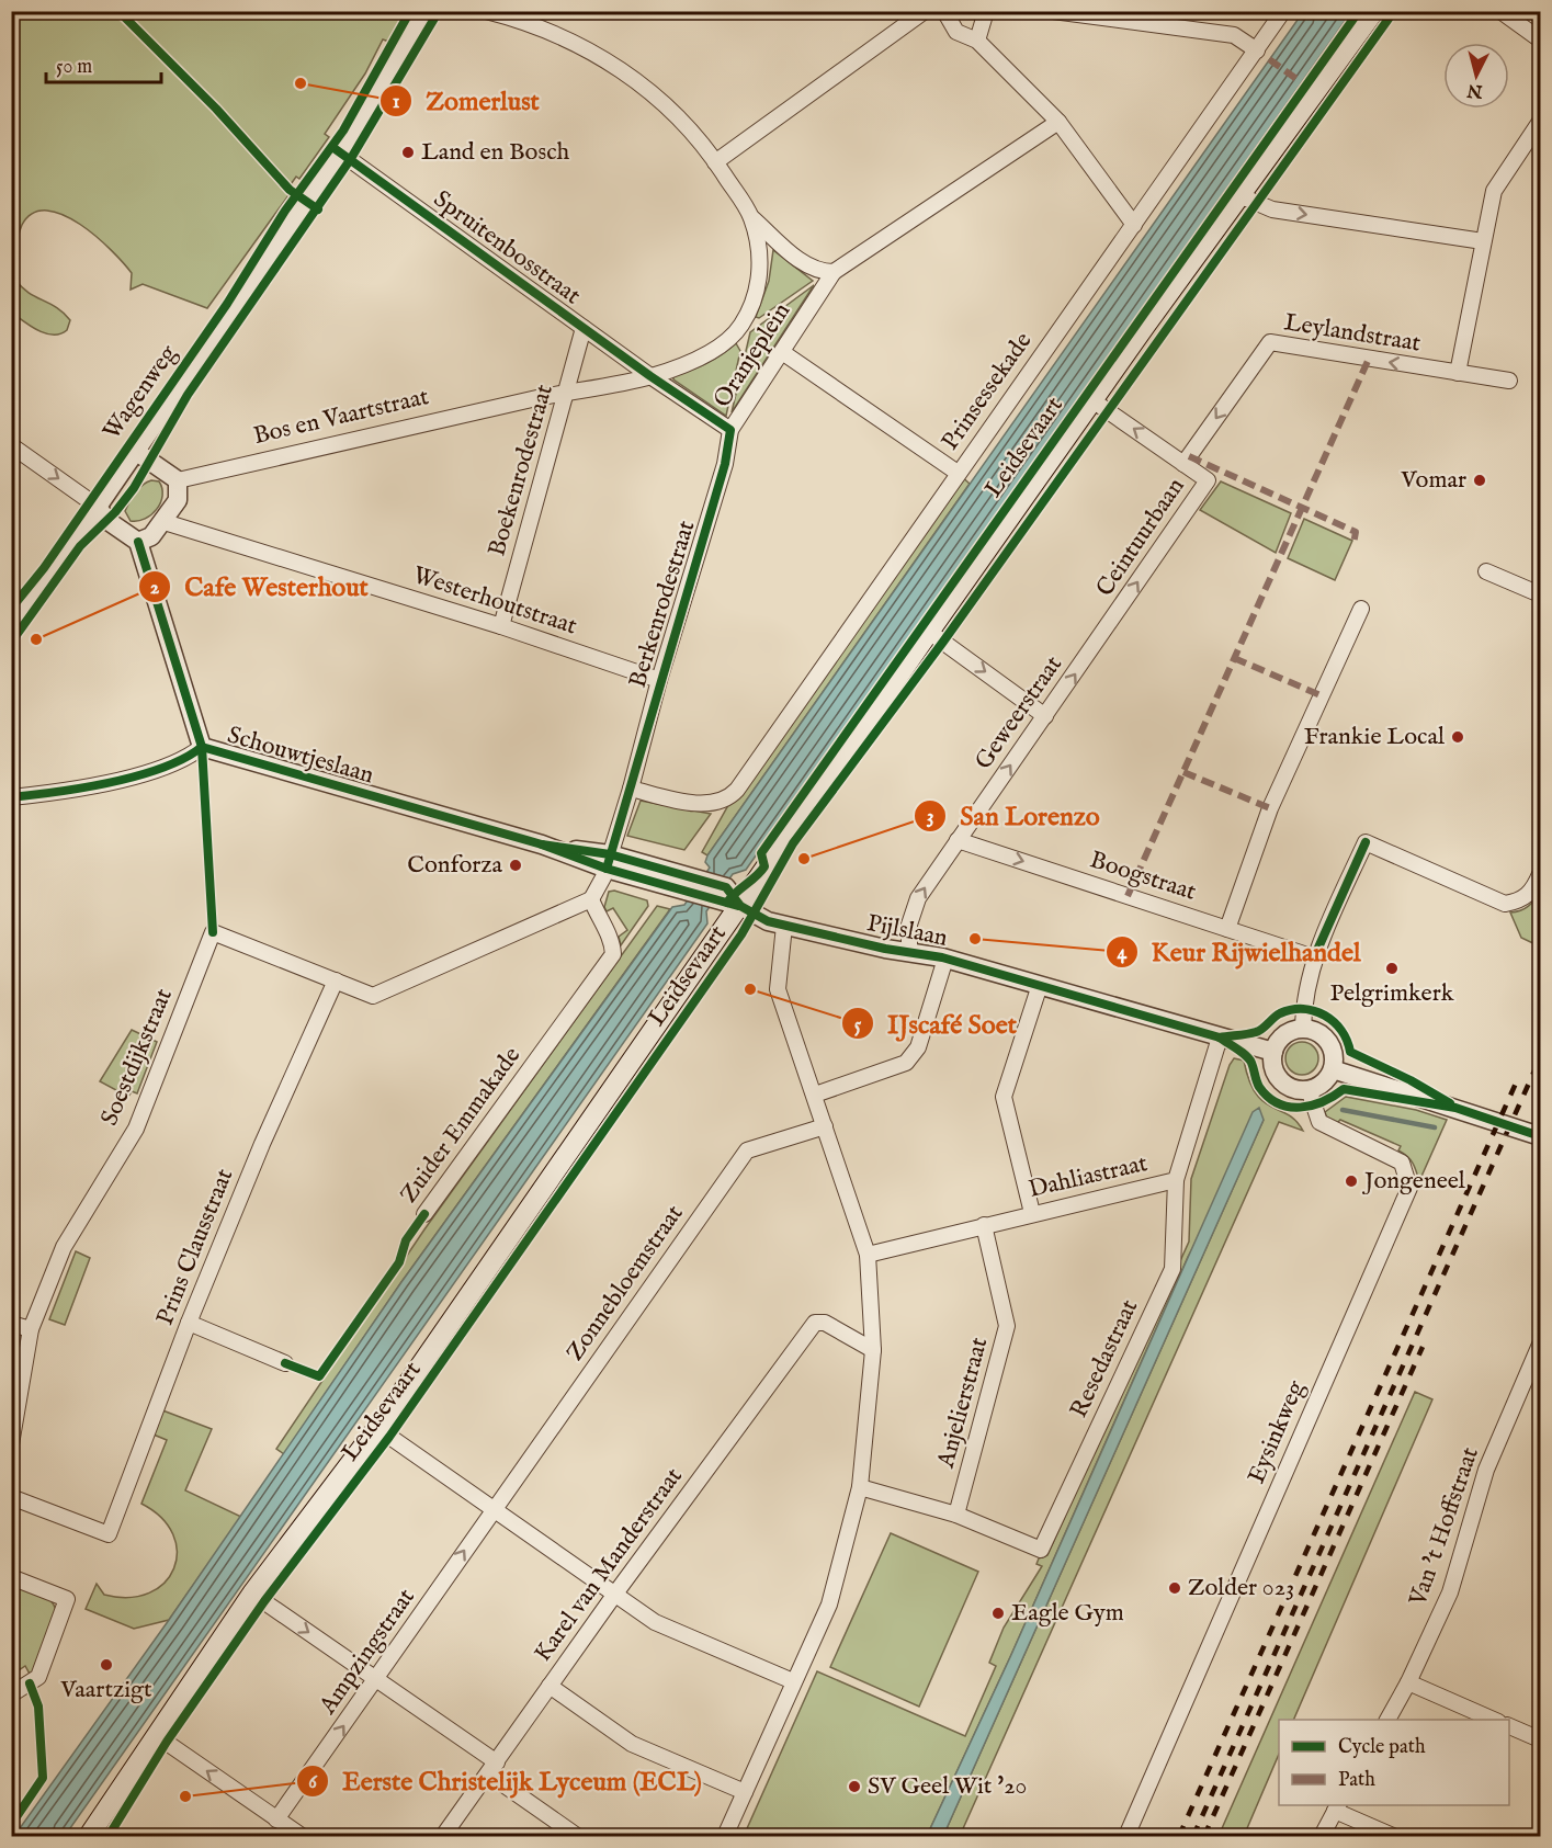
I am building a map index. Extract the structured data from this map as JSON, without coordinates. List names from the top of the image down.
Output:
{
  "streets": {
    "main road": ["Leidsevaart"],
    "street": [
      "Spruitenbosstraat",
      "Leylandstraat",
      "Oranjeplein",
      "Prinsessekade",
      "Wagenweg",
      "Bos en Vaartstraat",
      "Boekenrodestraat",
      "Ceintuurbaan",
      "Westerhoutstraat",
      "Berkenrodestraat",
      "Geweerstraat",
      "Schouwtjeslaan",
      "Boogstraat",
      "Pijlslaan",
      "Soestdijkstraat",
      "Zuider Emmakade",
      "Dahliastraat",
      "Prins Clausstraat",
      "Zonnebloemstraat",
      "Resedastraat",
      "Anjelierstraat",
      "Eysinkweg",
      "Van 't Hoffstraat",
      "Karel van Manderstraat",
      "Ampzingstraat"
    ]
  },
  "crossings": [
    ["Spruitenbosstraat", "Oranjeplein"],
    ["Spruitenbosstraat", "Wagenweg"],
    ["Spruitenbosstraat", "Boekenrodestraat"],
    ["Leylandstraat", "Ceintuurbaan"],
    ["Oranjeplein", "Berkenrodestraat"],
    ["Prinsessekade", "Berkenrodestraat"],
    ["Wagenweg", "Bos en Vaartstraat"],
    ["Wagenweg", "Westerhoutstraat"],
    ["Bos en Vaartstraat", "Boekenrodestraat"],
    ["Bos en Vaartstraat", "Westerhoutstraat"],
    ["Leidsevaart", "Ceintuurbaan"],
    ["Leidsevaart", "Schouwtjeslaan"],
    ["Leidsevaart", "Pijlslaan"],
    ["Boekenrodestraat", "Westerhoutstraat"],
    ["Ceintuurbaan", "Geweerstraat"],
    ["Westerhoutstraat", "Berkenrodestraat"],
    ["Berkenrodestraat", "Schouwtjeslaan"],
    ["Berkenrodestraat", "Zuider Emmakade"],
    ["Geweerstraat", "Boogstraat"],
    ["Geweerstraat", "Pijlslaan"],
    ["Schouwtjeslaan", "Pijlslaan"],
    ["Pijlslaan", "Dahliastraat"],
    ["Pijlslaan", "Eysinkweg"],
    ["Soestdijkstraat", "Prins Clausstraat"],
    ["Dahliastraat", "Resedastraat"],
    ["Dahliastraat", "Anjelierstraat"],
    ["Zonnebloemstraat", "Ampzingstraat"],
    ["Resedastraat", "Anjelierstraat"]
  ],
  "one_way": [
    "Leylandstraat",
    "Geweerstraat",
    "Boogstraat",
    "Ampzingstraat"
  ],
  "places": [
    "Zomerlust",
    "Land en Bosch",
    "Vomar",
    "Cafe Westerhout",
    "Frankie Local",
    "San Lorenzo",
    "Conforza",
    "Keur Rijwielhandel",
    "Pelgrimkerk",
    "IJscafé Soet",
    "Jongeneel",
    "Zolder 023",
    "Eagle Gym",
    "Vaartzigt",
    "SV Geel Wit '20",
    "Eerste Christelijk Lyceum (ECL)"
  ],
  "legend": ["Cycle path", "Path"],
  "scale_bar": "50 m",
  "north": "bottom"
}
